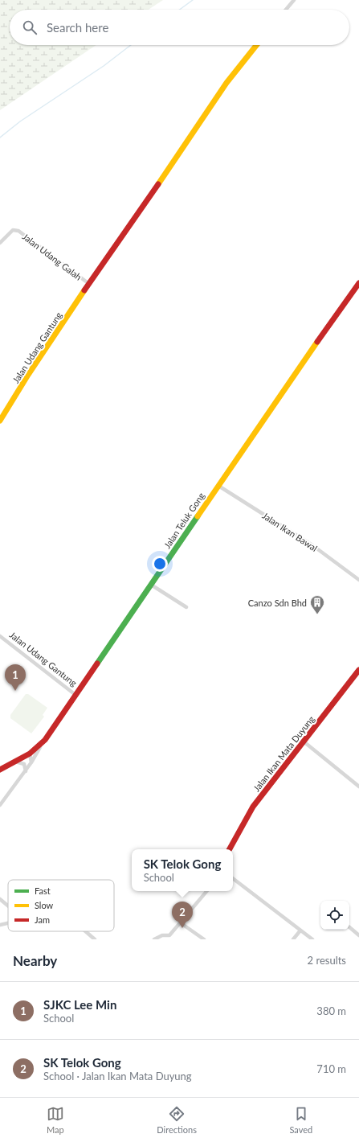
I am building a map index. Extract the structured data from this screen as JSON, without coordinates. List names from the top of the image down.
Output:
{
  "streets": {
    "street": [
      "Jalan Udang Galah",
      "Jalan Udang Gantung",
      "Jalan Teluk Gong",
      "Jalan Ikan Bawal",
      "Jalan Ikan Mata Duyung"
    ]
  },
  "crossings": [
    ["Jalan Udang Galah", "Jalan Udang Gantung"],
    ["Jalan Udang Gantung", "Jalan Teluk Gong"],
    ["Jalan Teluk Gong", "Jalan Ikan Bawal"]
  ],
  "places": {
    "building": ["Canzo Sdn Bhd"]
  },
  "legend": ["Fast", "Slow", "Jam"],
  "page": {
    "search": "Search here",
    "pins": ["1", "2"],
    "popup": ["SK Telok Gong", "School"],
    "heading": ["Nearby", "2 results"],
    "list": [
      {
        "mark": "1",
        "name": "SJKC Lee Min",
        "note": "School",
        "value": "380 m"
      },
      {
        "mark": "2",
        "name": "SK Telok Gong",
        "note": "School · Jalan Ikan Mata Duyung",
        "value": "710 m"
      }
    ],
    "nav": ["Map", "Directions", "Saved"]
  }
}
